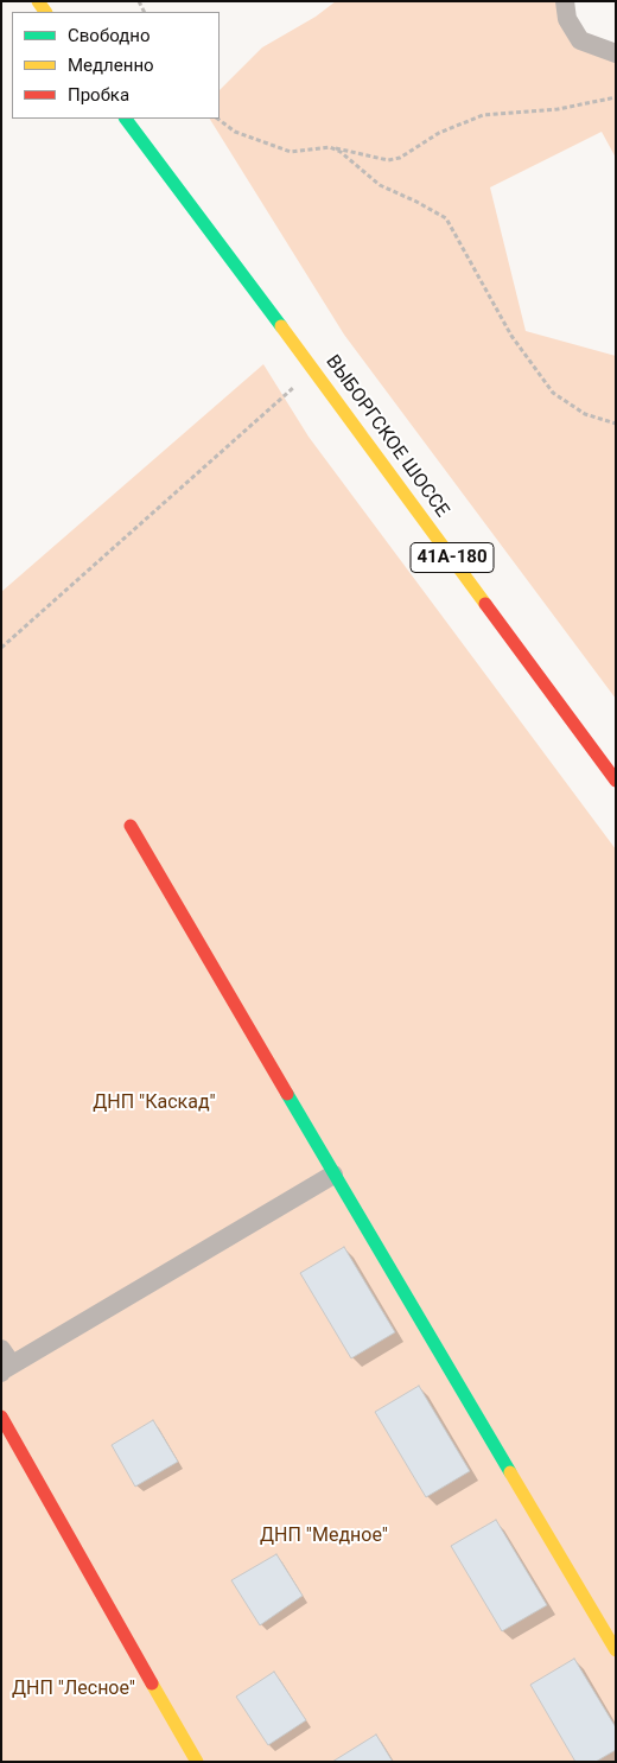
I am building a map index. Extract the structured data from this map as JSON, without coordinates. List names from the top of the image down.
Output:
{
  "streets": {
    "street": ["ВЫБОРГСКОЕ ШОССЕ", "41А-180"]
  },
  "parks": ["ДНП \"Каскад\"", "ДНП \"Медное\"", "ДНП \"Лесное\""],
  "legend": ["Свободно", "Медленно", "Пробка"]
}
